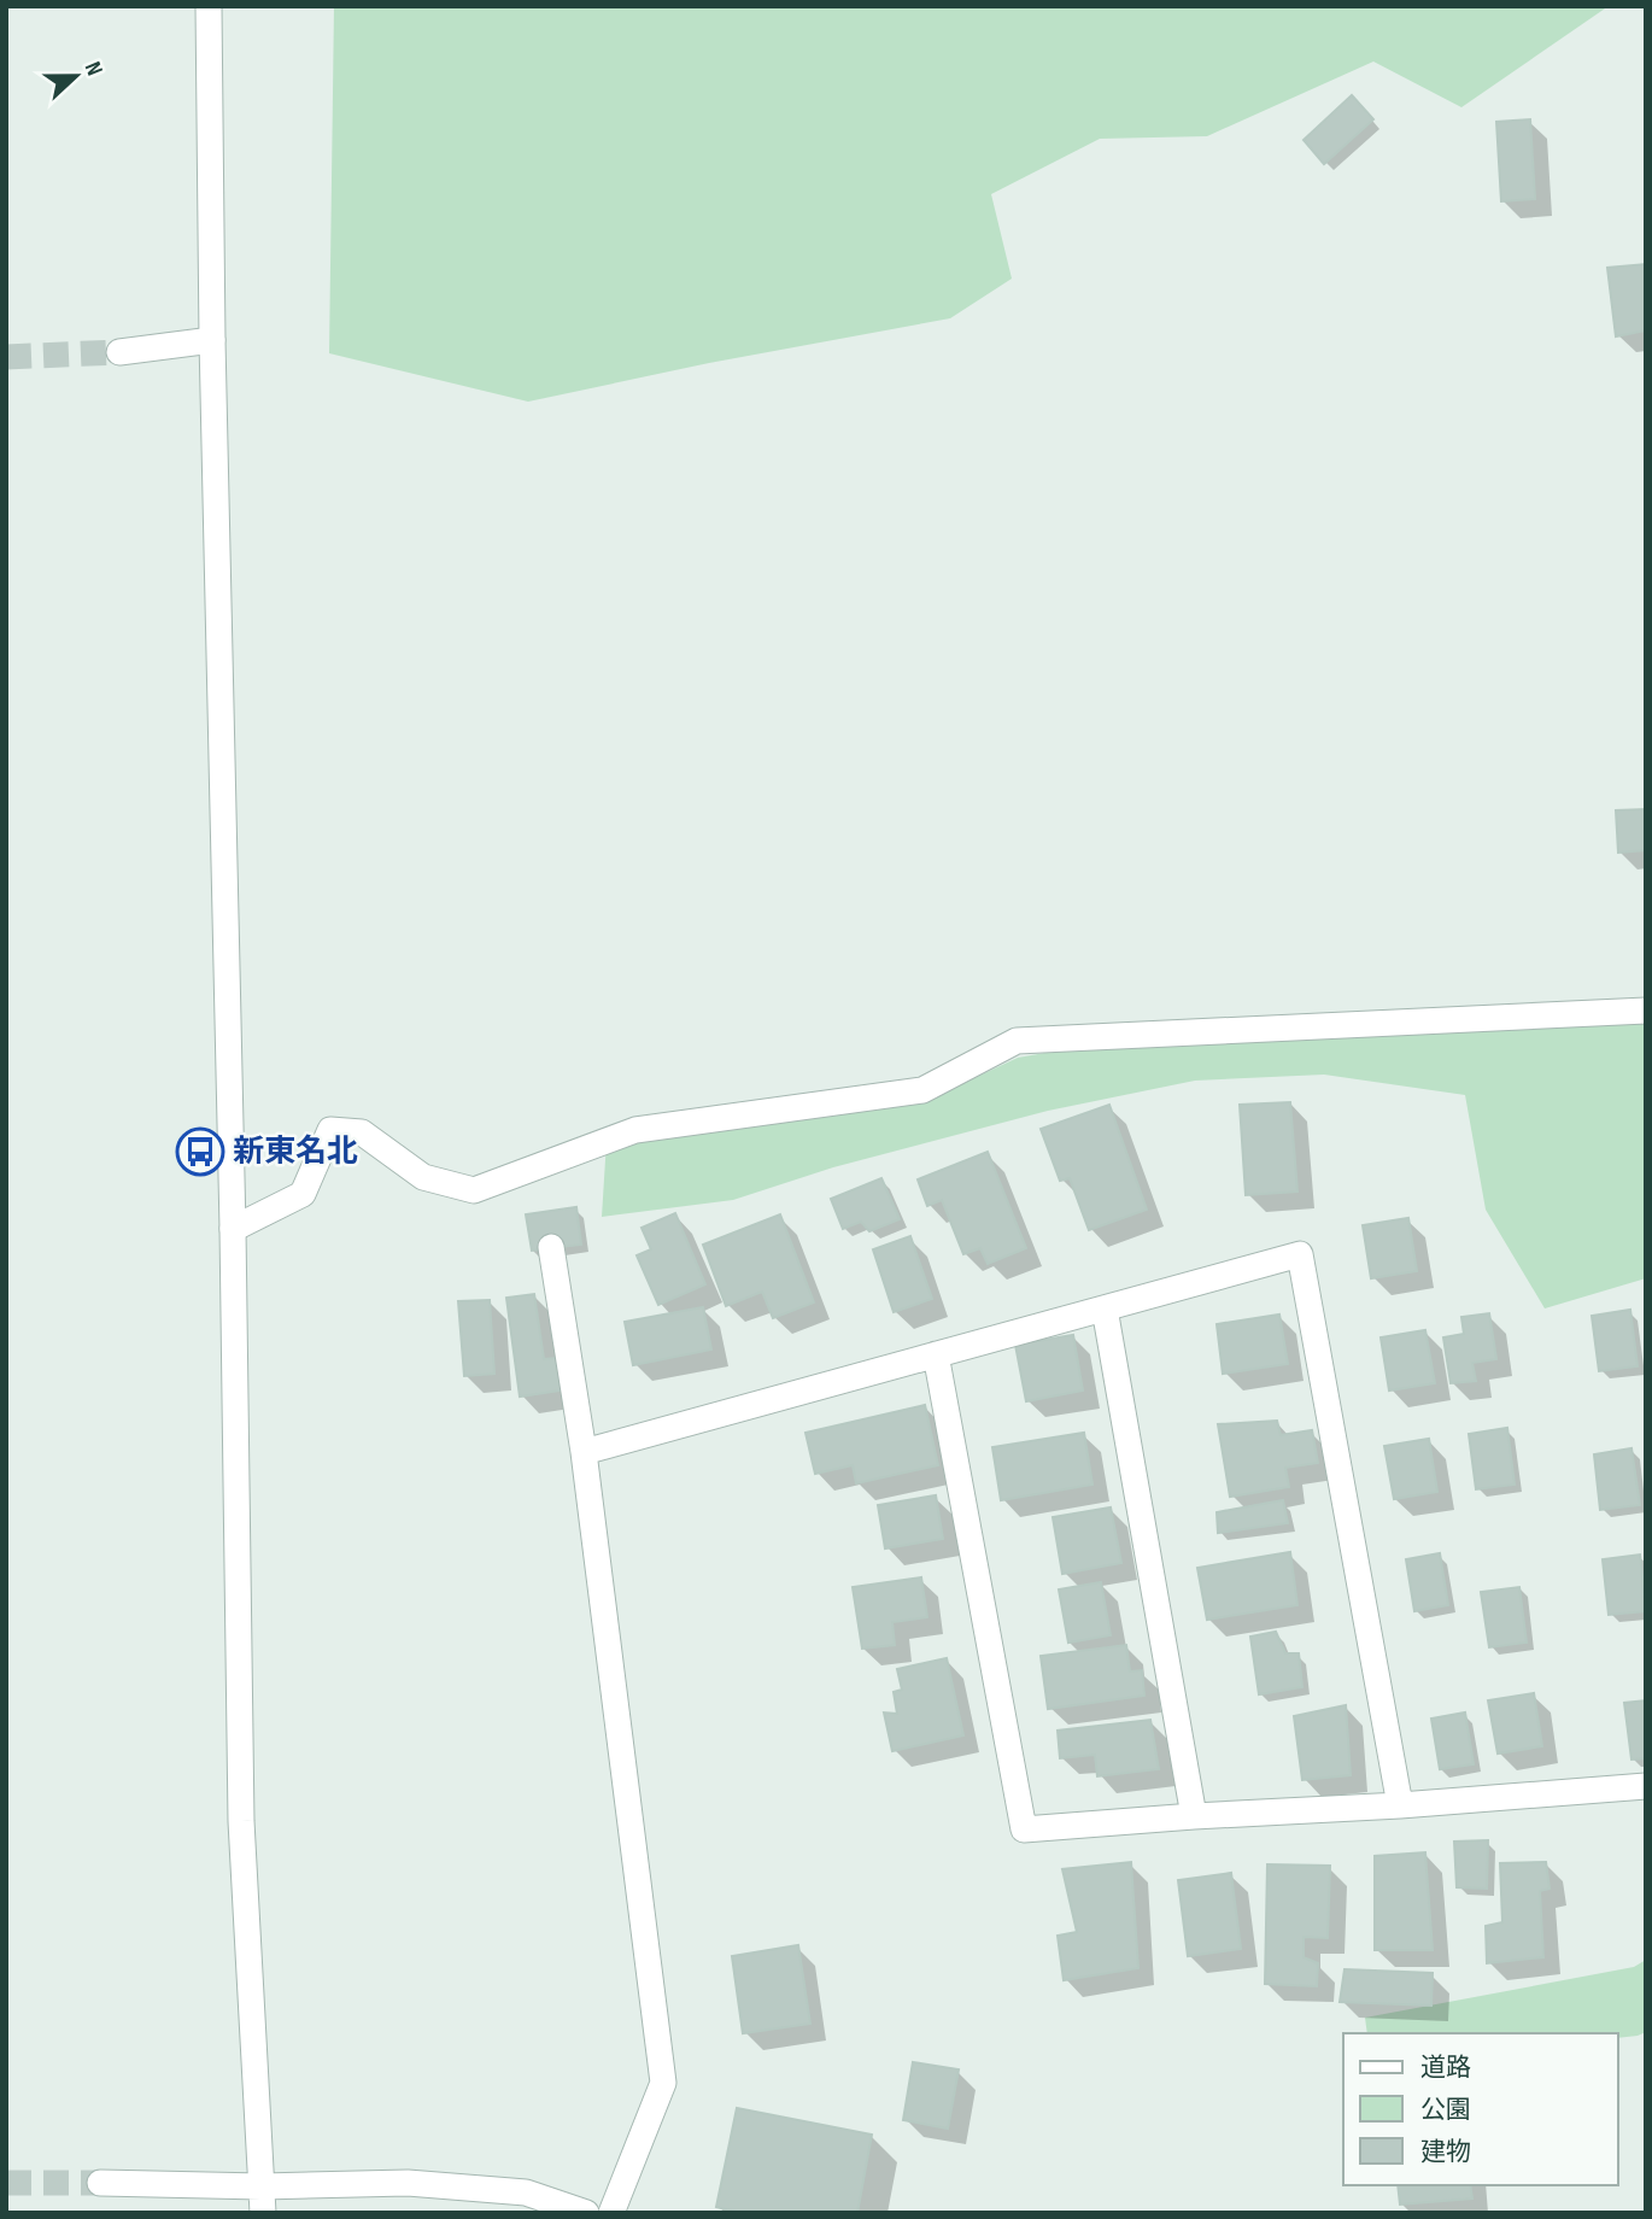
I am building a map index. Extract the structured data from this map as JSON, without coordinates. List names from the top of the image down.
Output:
{
  "places": {
    "bus stop": ["新東名北"]
  },
  "legend": ["道路", "公園", "建物"],
  "north": "right"
}
